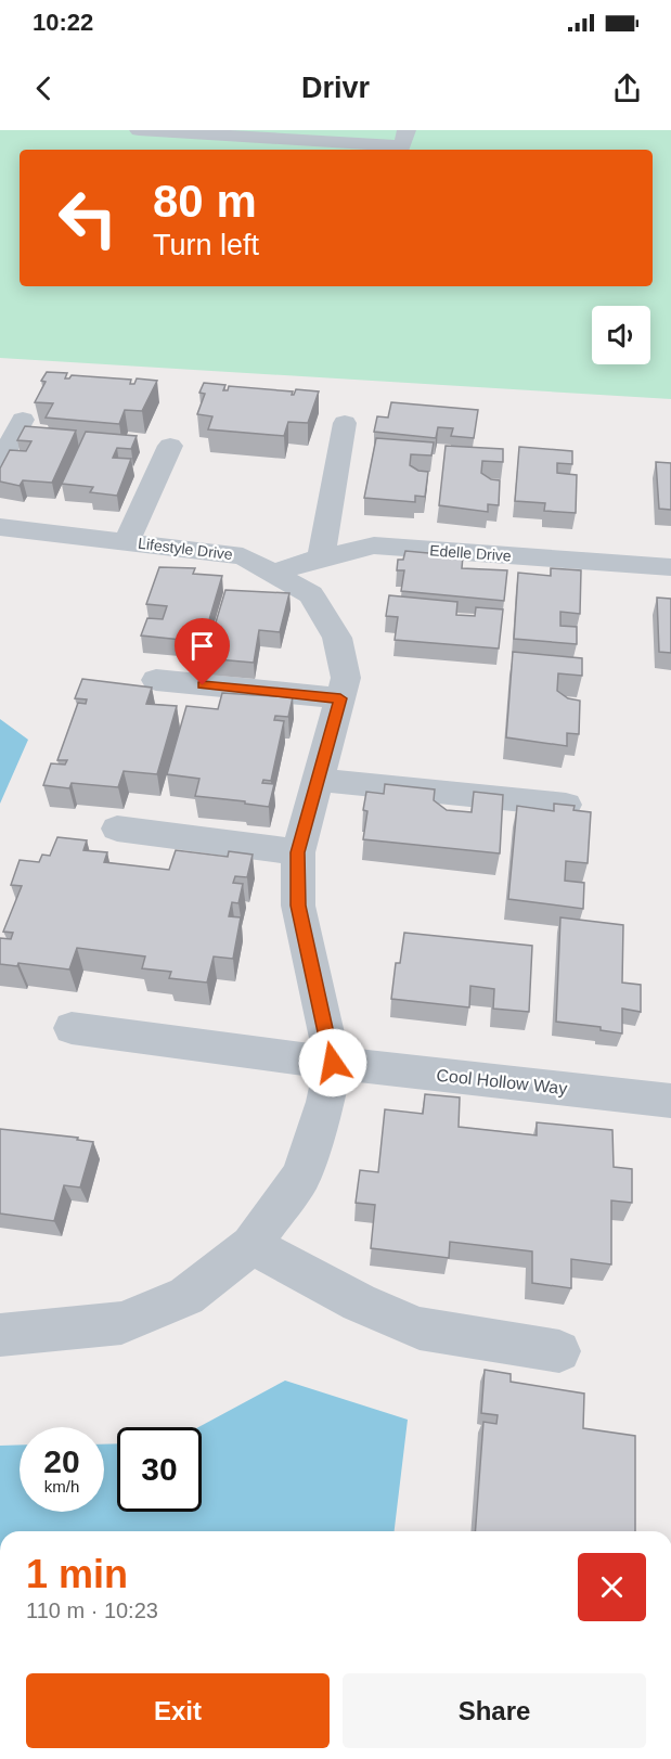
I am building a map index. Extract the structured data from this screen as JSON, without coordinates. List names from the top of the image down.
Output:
{
  "streets": {
    "street": ["Lifestyle Drive", "Edelle Drive", "Cool Hollow Way"]
  },
  "crossings": [
    ["Lifestyle Drive", "Edelle Drive"],
    ["Lifestyle Drive", "Cool Hollow Way"]
  ],
  "page": {
    "status": "10:22",
    "header": "Drivr",
    "turn": ["80 m", "Turn left"],
    "speed": "20 km/h",
    "limit": "30",
    "heading": ["1 min", "110 m · 10:23"],
    "buttons": ["Exit", "Share"]
  }
}
